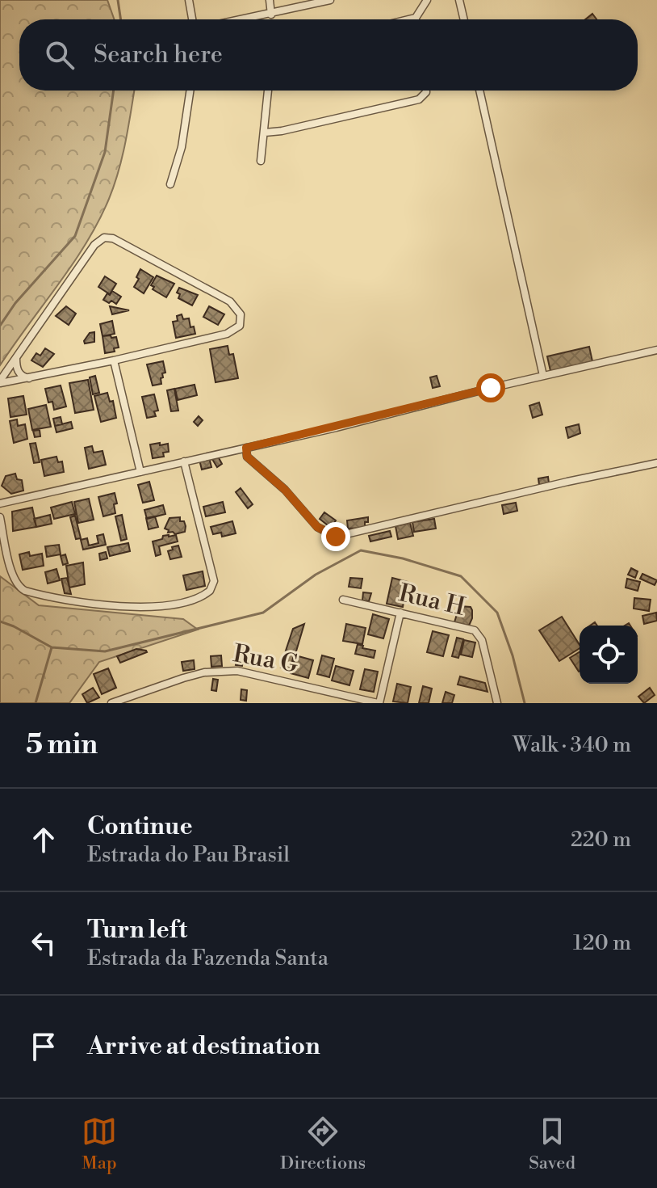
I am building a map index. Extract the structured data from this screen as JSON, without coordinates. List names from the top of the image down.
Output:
{
  "streets": {
    "street": ["Rua H", "Rua G"]
  },
  "page": {
    "search": "Search here",
    "heading": ["5 min", "Walk · 340 m"],
    "list": [
      ["Continue", "Estrada do Pau Brasil", "220 m"],
      ["Turn left", "Estrada da Fazenda Santa", "120 m"],
      "Arrive at destination"
    ],
    "nav": ["Map", "Directions", "Saved"]
  }
}
